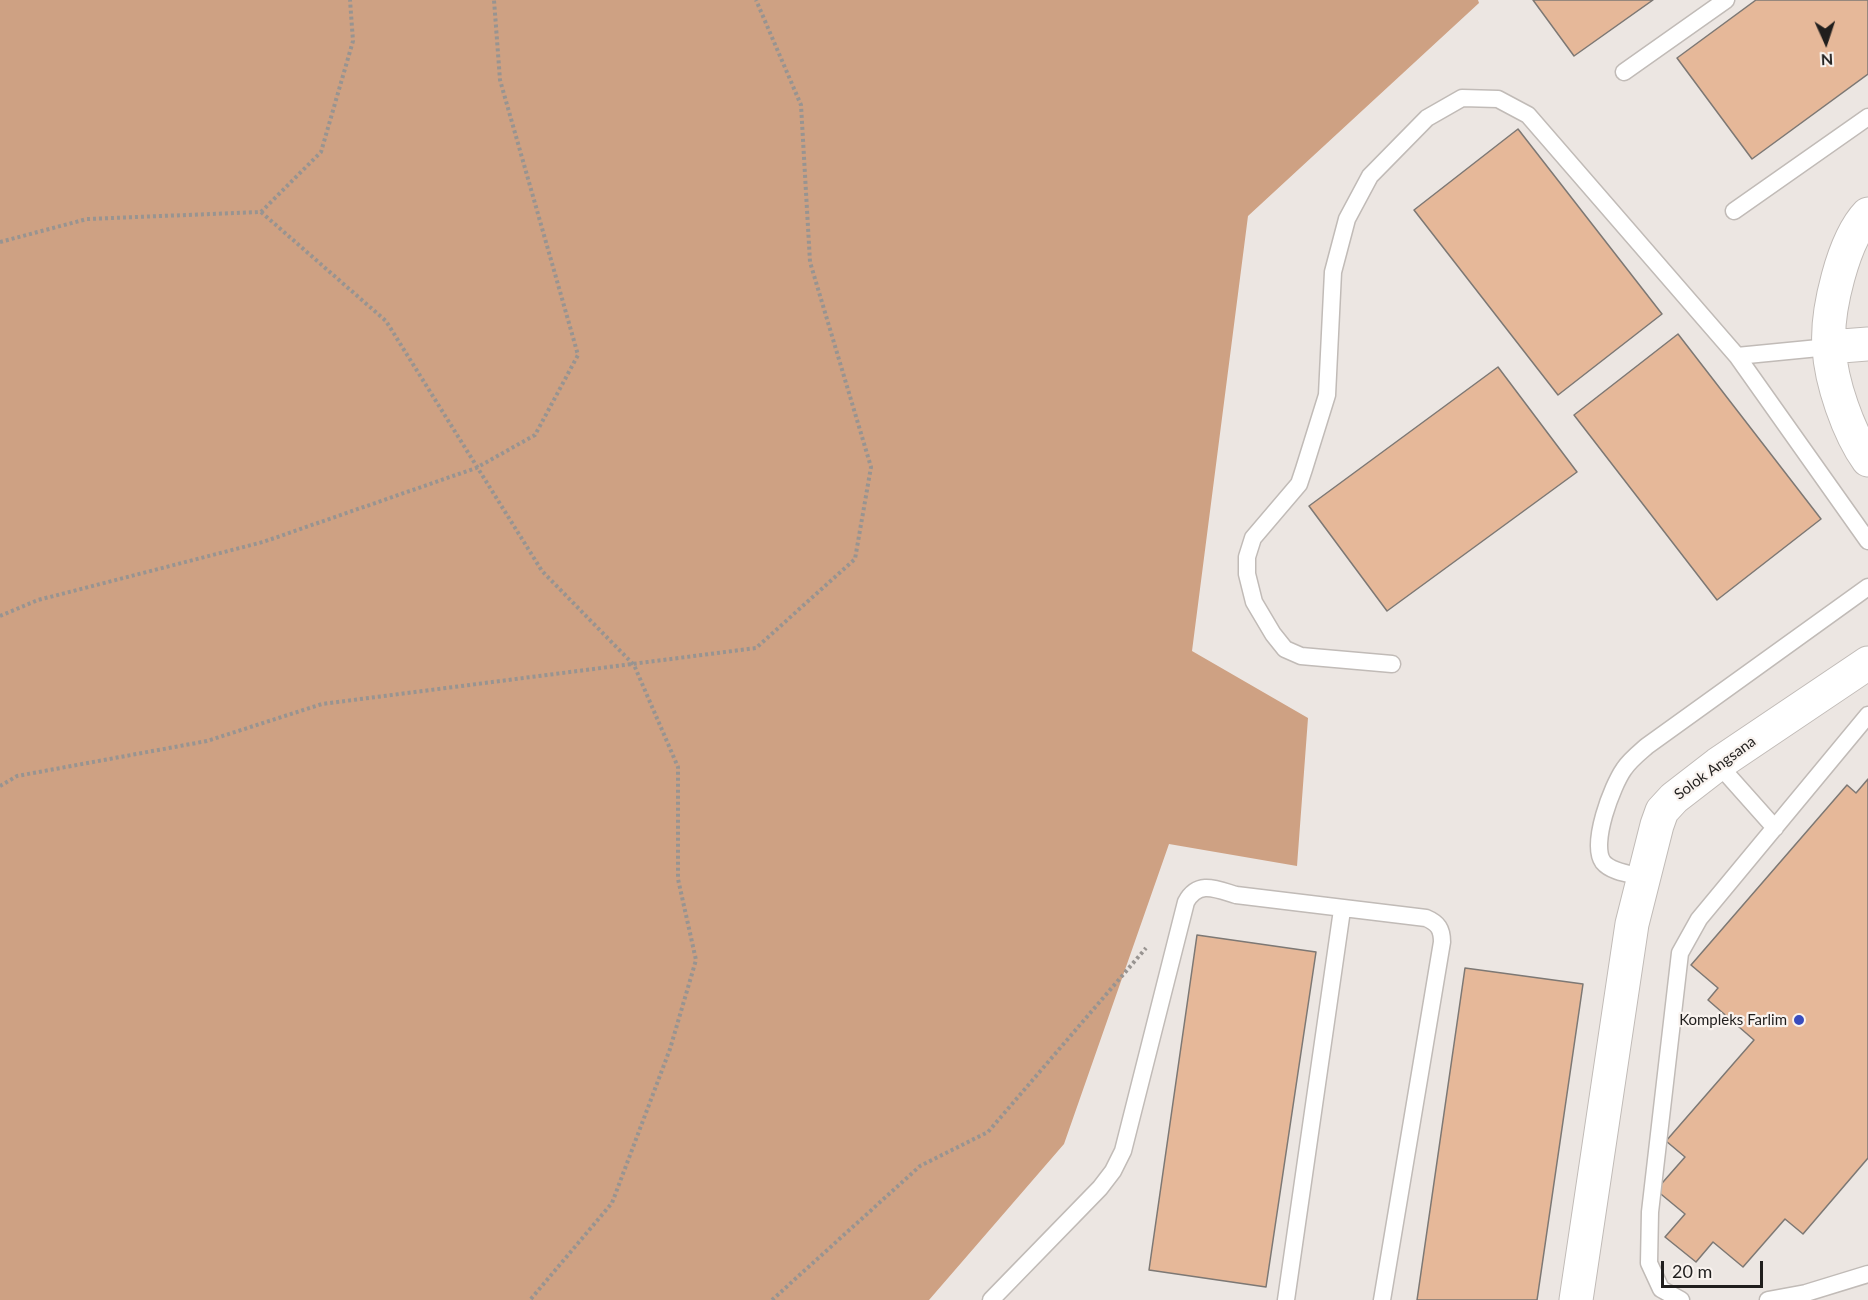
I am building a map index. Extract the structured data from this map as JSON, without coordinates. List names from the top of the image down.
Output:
{
  "streets": {
    "street": ["Solok Angsana"]
  },
  "places": ["Kompleks Farlim"],
  "scale_bar": "20 m",
  "north": "bottom"
}
